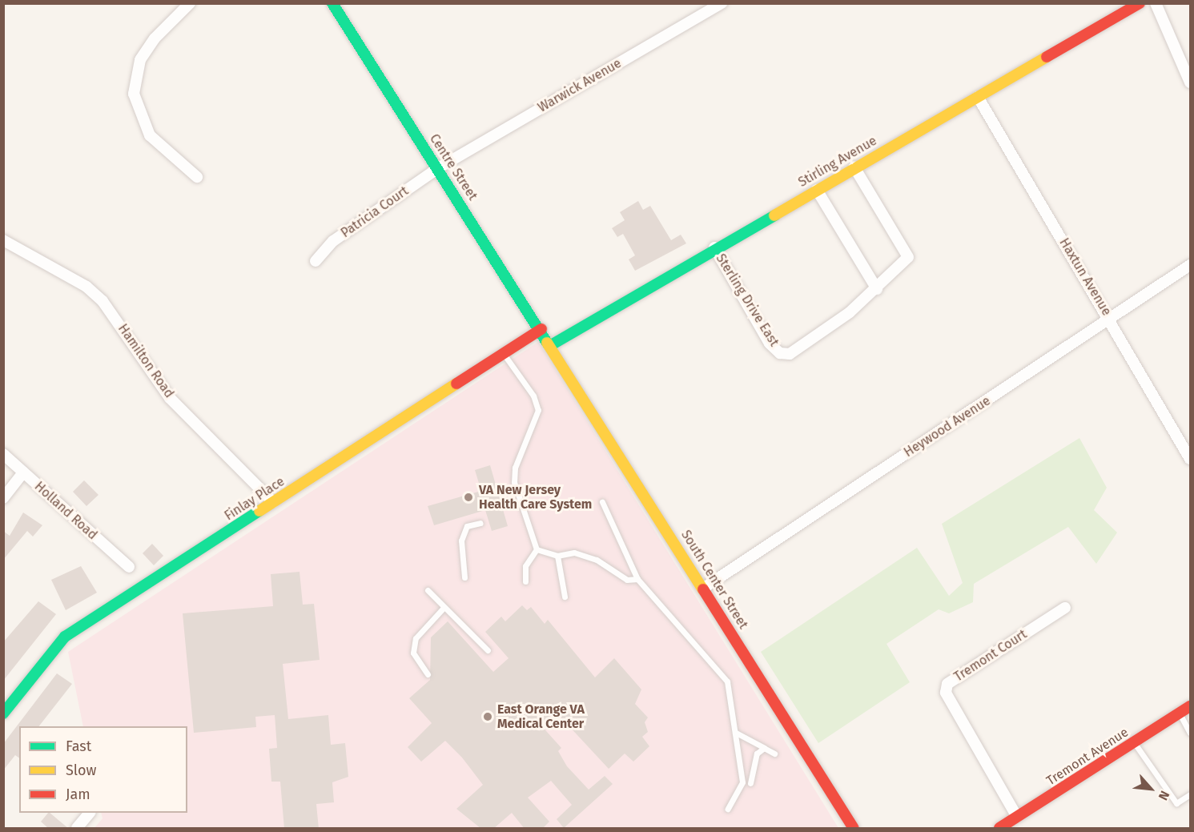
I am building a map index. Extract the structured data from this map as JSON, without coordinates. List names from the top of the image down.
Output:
{
  "streets": {
    "street": [
      "Warwick Avenue",
      "Stirling Avenue",
      "Centre Street",
      "Patricia Court",
      "Haxtun Avenue",
      "Sterling Drive East",
      "Hamilton Road",
      "Heywood Avenue",
      "Finlay Place",
      "Holland Road",
      "South Center Street",
      "Tremont Court",
      "Tremont Avenue"
    ]
  },
  "crossings": [
    ["Warwick Avenue", "Centre Street"],
    ["Warwick Avenue", "Patricia Court"],
    ["Stirling Avenue", "Centre Street"],
    ["Stirling Avenue", "Haxtun Avenue"],
    ["Stirling Avenue", "Sterling Drive East"],
    ["Stirling Avenue", "South Center Street"],
    ["Centre Street", "Patricia Court"],
    ["Centre Street", "Finlay Place"],
    ["Centre Street", "South Center Street"],
    ["Haxtun Avenue", "Heywood Avenue"],
    ["Hamilton Road", "Finlay Place"],
    ["Heywood Avenue", "South Center Street"],
    ["Tremont Court", "Tremont Avenue"]
  ],
  "places": ["VA New Jersey Health Care System", "East Orange VA Medical Center"],
  "legend": ["Fast", "Slow", "Jam"],
  "north": "bottom right"
}
